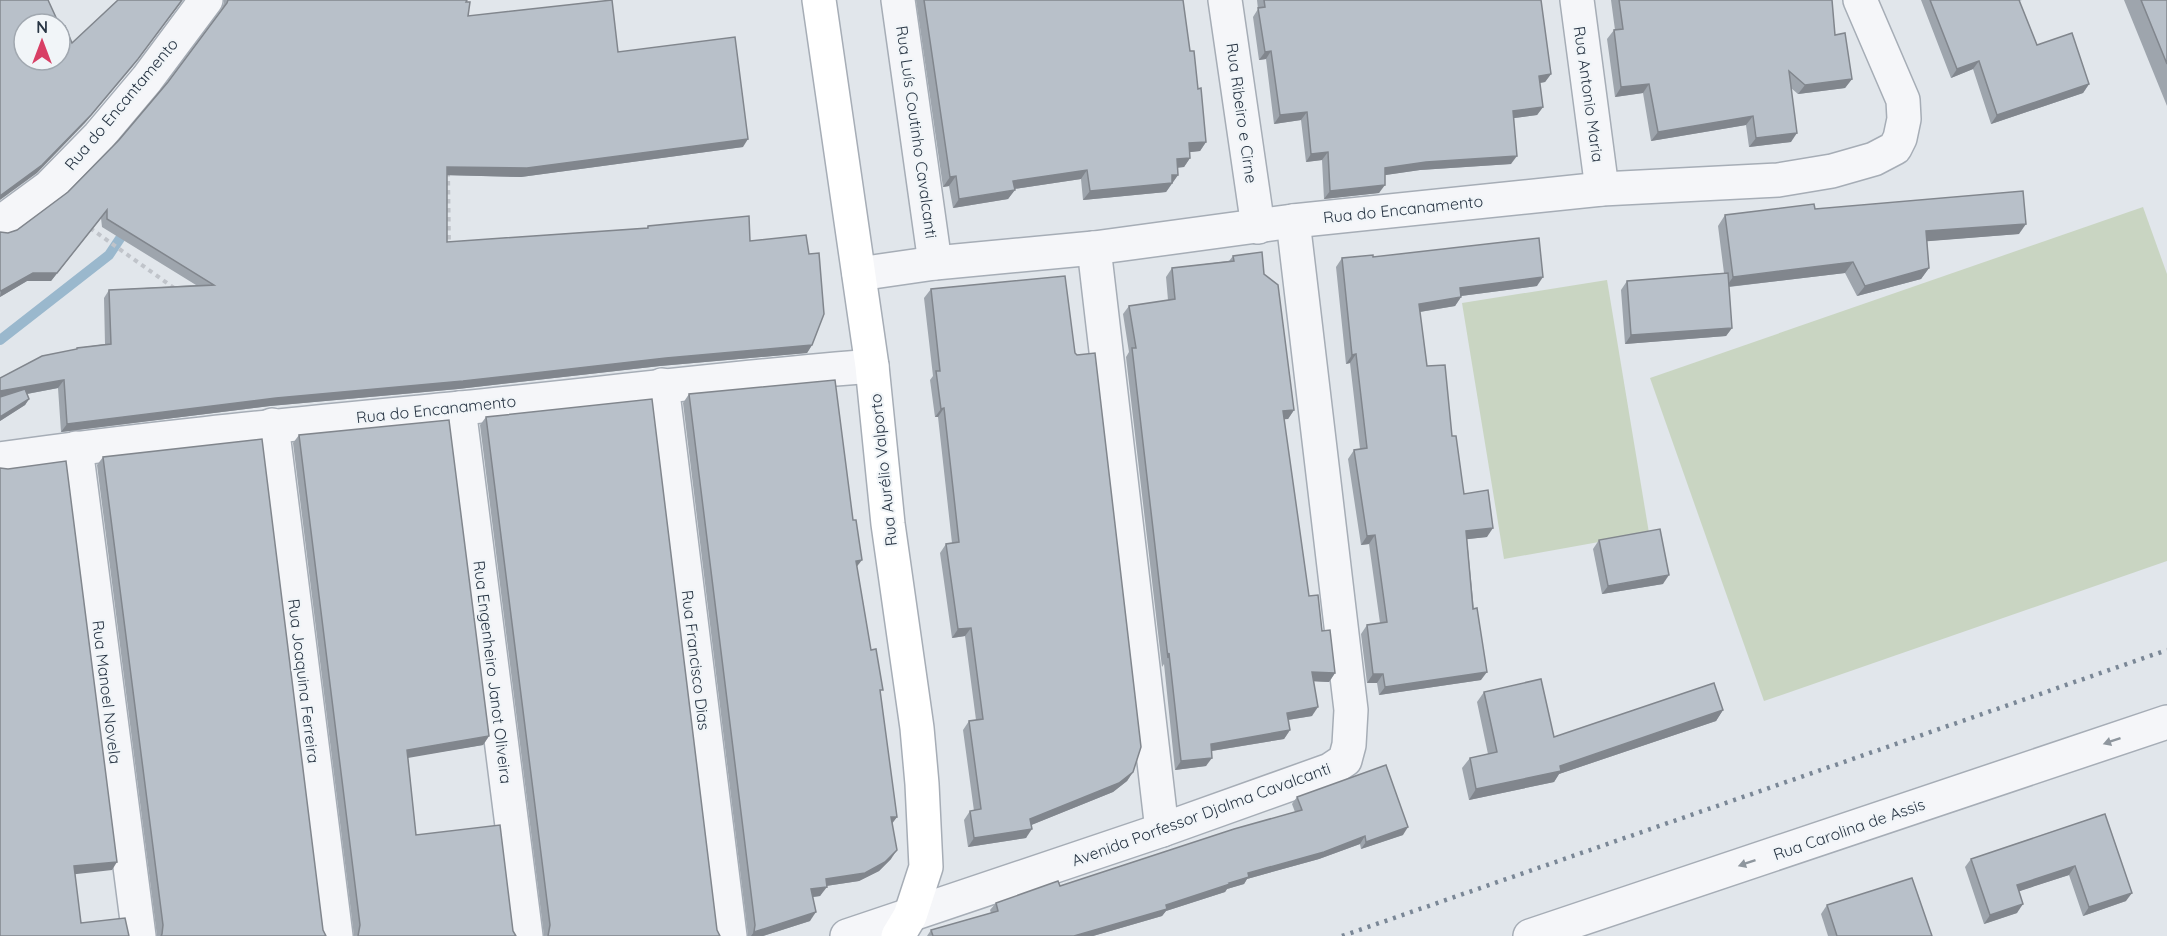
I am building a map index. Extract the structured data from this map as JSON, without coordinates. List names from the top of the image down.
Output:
{
  "streets": {
    "main road": ["Rua Aurélio Valporto"],
    "street": [
      "Rua Antonio Maria",
      "Rua do Encantamento",
      "Rua Ribeiro e Cirne",
      "Rua Luís Coutinho Cavalcanti",
      "Rua do Encanamento",
      "Rua Francisco Dias",
      "Rua Engenheiro Janot Oliveira",
      "Rua Joaquina Ferreira",
      "Rua Manoel Novela",
      "Avenida Porfessor Djalma Cavalcanti",
      "Rua Carolina de Assis"
    ]
  },
  "crossings": [
    ["Rua Antonio Maria", "Rua do Encanamento"],
    ["Rua Ribeiro e Cirne", "Rua do Encanamento"],
    ["Rua Luís Coutinho Cavalcanti", "Rua do Encanamento"],
    ["Rua do Encanamento", "Rua Aurélio Valporto"],
    ["Rua do Encanamento", "Rua Francisco Dias"],
    ["Rua do Encanamento", "Rua Engenheiro Janot Oliveira"],
    ["Rua do Encanamento", "Rua Joaquina Ferreira"],
    ["Rua do Encanamento", "Rua Manoel Novela"],
    ["Rua do Encanamento", "Avenida Porfessor Djalma Cavalcanti"],
    ["Rua Aurélio Valporto", "Avenida Porfessor Djalma Cavalcanti"]
  ],
  "one_way": ["Rua Carolina de Assis"],
  "north": "top"
}
